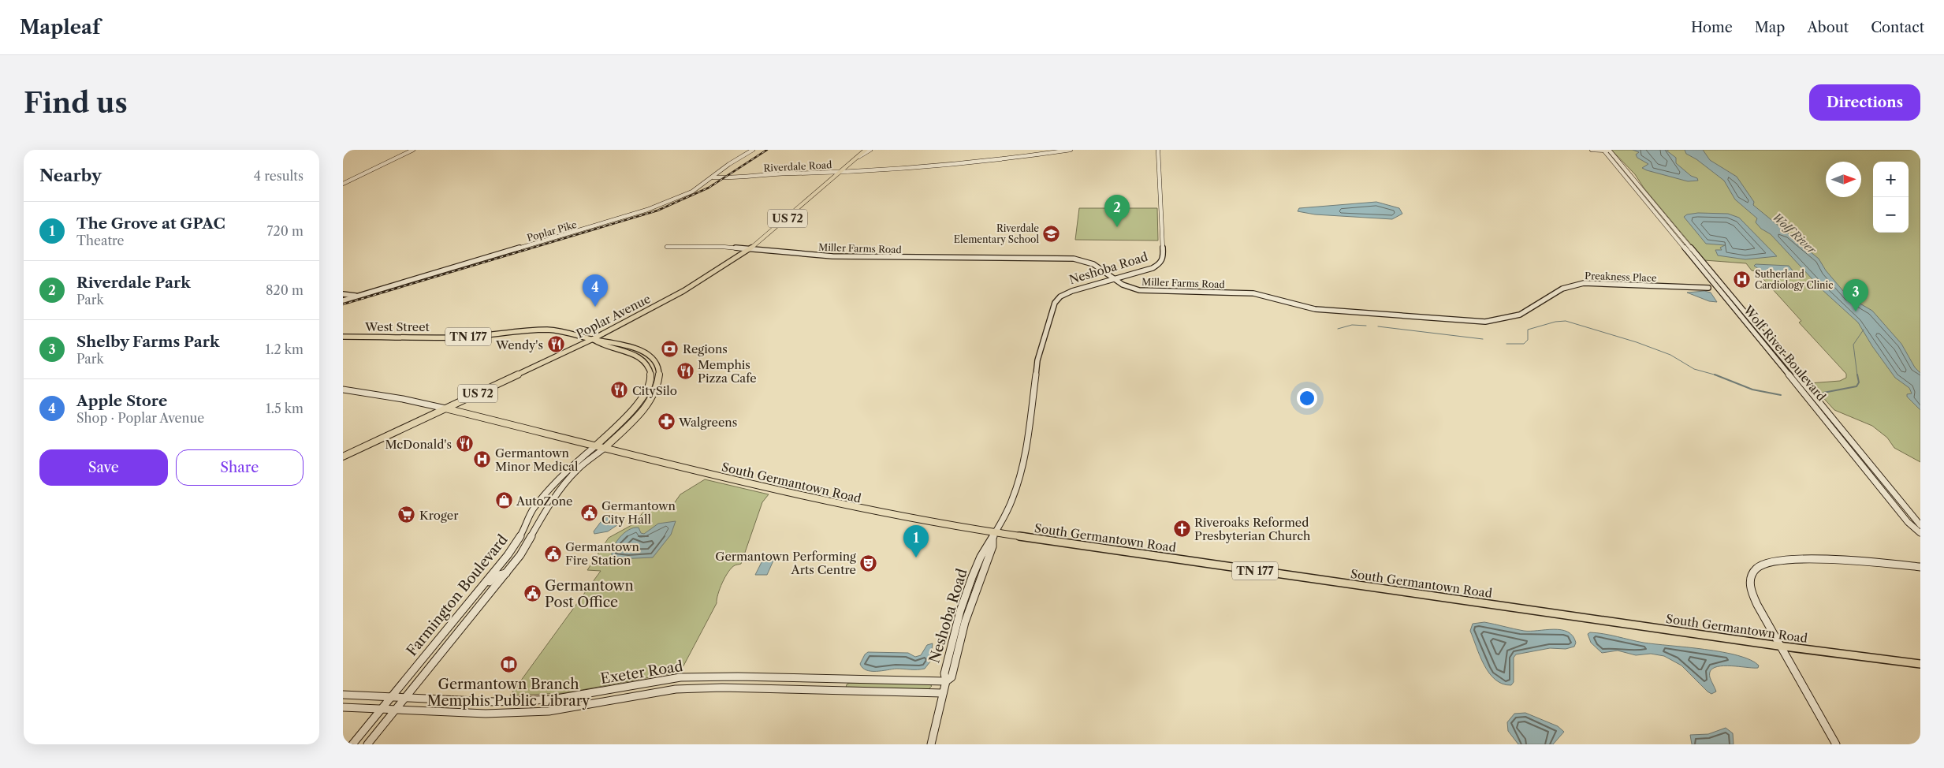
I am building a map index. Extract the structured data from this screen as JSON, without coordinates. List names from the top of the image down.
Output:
{
  "streets": {
    "main road": [
      "US 72",
      "Poplar Avenue",
      "West Street",
      "TN 177",
      "South Germantown Road"
    ],
    "street": [
      "Riverdale Road",
      "Poplar Pike",
      "Miller Farms Road",
      "Neshoba Road",
      "Preakness Place",
      "Wolf River Boulevard",
      "Farmington Boulevard",
      "Exeter Road"
    ]
  },
  "crossings": [
    ["Riverdale Road", "Poplar Pike"],
    ["Riverdale Road", "Poplar Avenue"],
    ["Miller Farms Road", "Neshoba Road"],
    ["Miller Farms Road", "Preakness Place"],
    ["Miller Farms Road", "Poplar Avenue"],
    ["Neshoba Road", "South Germantown Road"],
    ["Neshoba Road", "Exeter Road"],
    ["Preakness Place", "Wolf River Boulevard"],
    ["Poplar Avenue", "West Street"],
    ["Poplar Avenue", "South Germantown Road"],
    ["South Germantown Road", "Farmington Boulevard"],
    ["Farmington Boulevard", "Exeter Road"]
  ],
  "water": ["Wolf River"],
  "places": {
    "school or university": ["Riverdale Elementary School"],
    "hospital": ["Sutherland Cardiology Clinic", "Germantown Minor Medical"],
    "restaurant": [
      "Wendy's",
      "Memphis Pizza Cafe",
      "CitySilo",
      "McDonald's"
    ],
    "bank": ["Regions"],
    "pharmacy": ["Walgreens"],
    "shop": ["AutoZone"],
    "public building": ["Germantown City Hall", "Germantown Fire Station", "Germantown Post Office"],
    "supermarket": ["Kroger"],
    "church": ["Riveroaks Reformed Presbyterian Church"],
    "theatre": ["Germantown Performing Arts Centre"],
    "library": ["Germantown Branch Memphis Public Library"]
  },
  "north": "right",
  "page": {
    "header": "Mapleaf",
    "nav": [
      "Home",
      "Map",
      "About",
      "Contact"
    ],
    "buttons": [
      "Directions",
      ["Save", "Share"]
    ],
    "title": "Find us",
    "heading": ["Nearby", "4 results"],
    "map_buttons": ["+", "−"],
    "pins": [
      "2",
      "4",
      "3",
      "1"
    ],
    "list": [
      {
        "mark": "1",
        "name": "The Grove at GPAC",
        "note": "Theatre",
        "value": "720 m"
      },
      {
        "mark": "2",
        "name": "Riverdale Park",
        "note": "Park",
        "value": "820 m"
      },
      {
        "mark": "3",
        "name": "Shelby Farms Park",
        "note": "Park",
        "value": "1.2 km"
      },
      {
        "mark": "4",
        "name": "Apple Store",
        "note": "Shop · Poplar Avenue",
        "value": "1.5 km"
      }
    ]
  }
}
